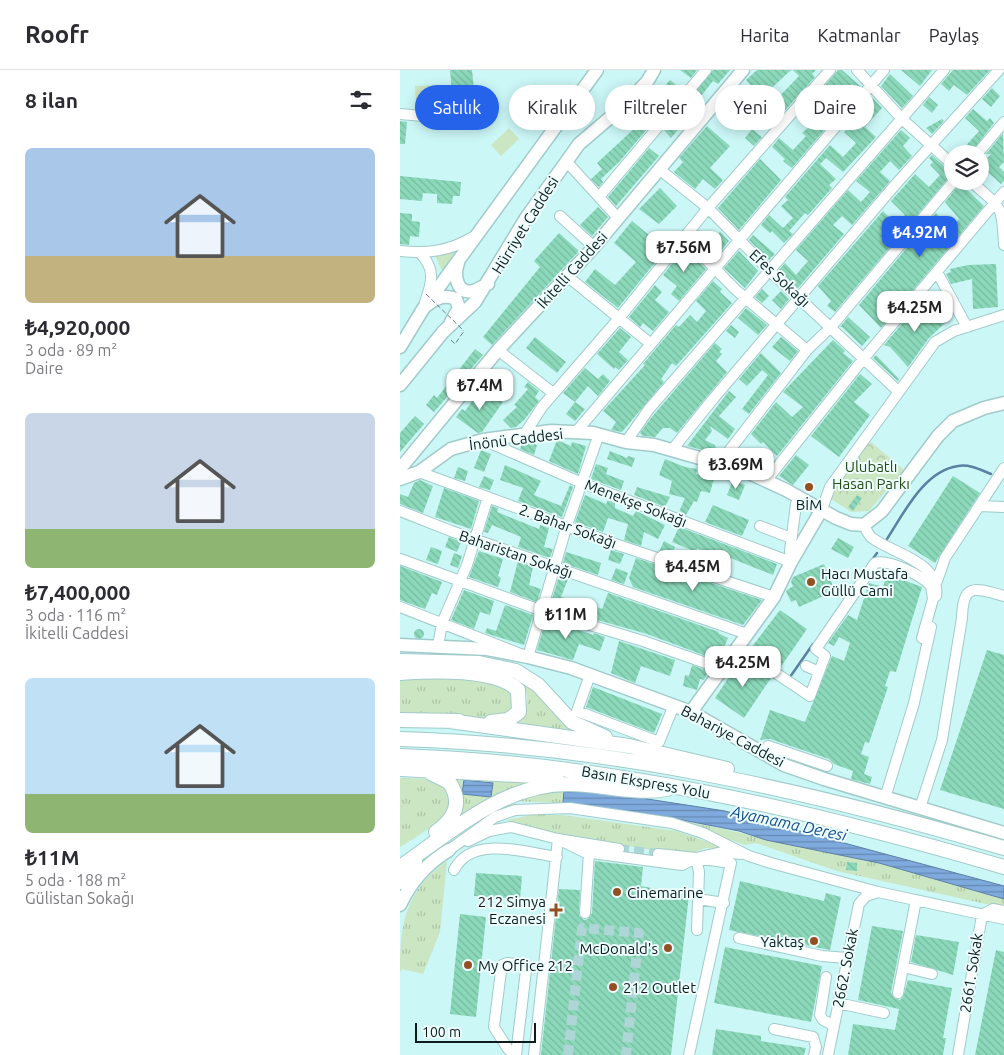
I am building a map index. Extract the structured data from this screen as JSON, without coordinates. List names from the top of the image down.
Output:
{
  "streets": {
    "highway": ["Basın Ekspress Yolu"],
    "main road": [
      "Hürriyet Caddesi",
      "İkitelli Caddesi",
      "İnönü Caddesi",
      "Bahariye Caddesi"
    ],
    "street": [
      "Efes Sokağı",
      "Menekşe Sokağı",
      "2. Bahar Sokağı",
      "Baharistan Sokağı",
      "2662. Sokak",
      "2661. Sokak"
    ]
  },
  "crossings": [
    ["İkitelli Caddesi", "Efes Sokağı"],
    ["İnönü Caddesi", "Menekşe Sokağı"],
    ["İnönü Caddesi", "2. Bahar Sokağı"]
  ],
  "water": ["Ayamama Deresi"],
  "parks": ["Ulubatlı Hasan Parkı"],
  "places": {
    "other": [
      "BİM",
      "Hacı Mustafa Güllü Cami",
      "Cinemarine",
      "Yaktaş",
      "McDonald's",
      "My Office 212",
      "212 Outlet"
    ],
    "health": ["212 Simya Eczanesi"]
  },
  "scale_bar": "100 m",
  "page": {
    "header": "Roofr",
    "nav": ["Harita", "Katmanlar", "Paylaş"],
    "heading": "8 ilan",
    "chip": [
      "Satılık",
      "Kiralık",
      "Filtreler",
      "Yeni",
      "Daire"
    ],
    "list": [
      {
        "name": "₺4,920,000",
        "note": "3 oda · 89 m² · Daire"
      },
      {
        "name": "₺7,400,000",
        "note": "3 oda · 116 m² · İkitelli Caddesi"
      },
      {
        "name": "₺11M",
        "note": "5 oda · 188 m² · Gülistan Sokağı"
      }
    ],
    "price": [
      "₺4.92M",
      "₺7.56M",
      "₺4.25M",
      "₺7.4M",
      "₺3.69M",
      "₺4.45M",
      "₺11M",
      "₺4.25M"
    ],
    "scale": "100 m"
  }
}
